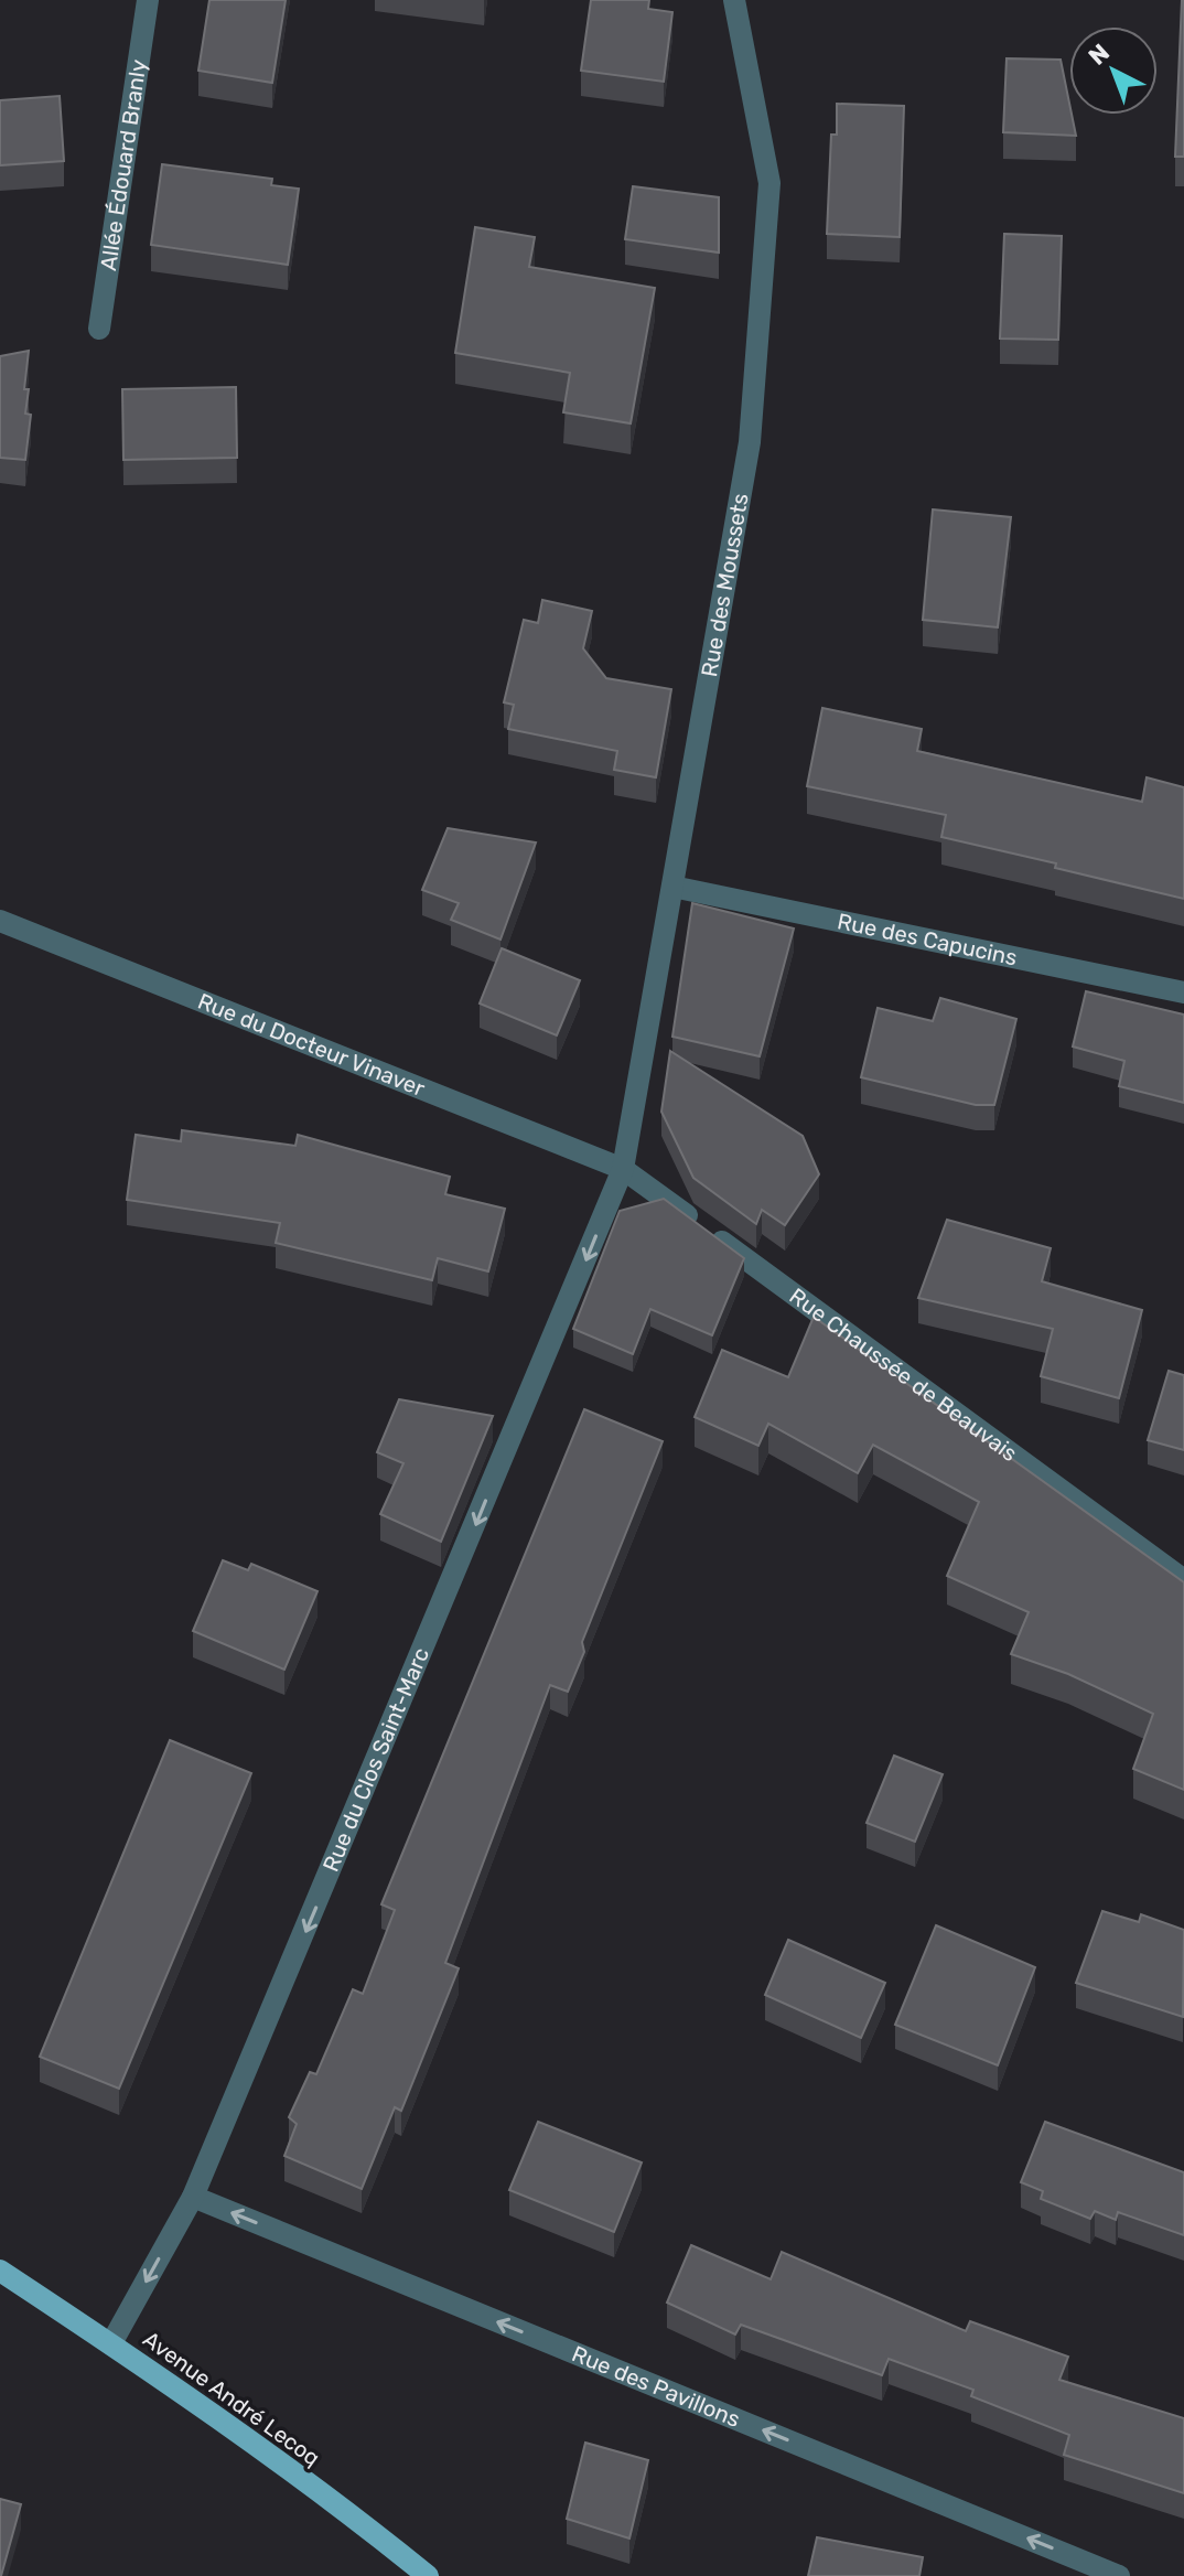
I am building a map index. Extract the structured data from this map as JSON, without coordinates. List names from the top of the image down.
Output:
{
  "streets": {
    "main road": ["Avenue André Lecoq"],
    "street": [
      "Allée Édouard Branly",
      "Rue des Moussets",
      "Rue des Capucins",
      "Rue du Docteur Vinaver",
      "Rue Chaussée de Beauvais",
      "Rue du Clos Saint-Marc",
      "Rue des Pavillons"
    ]
  },
  "crossings": [
    ["Rue des Moussets", "Rue des Capucins"],
    ["Rue des Moussets", "Rue du Docteur Vinaver"],
    ["Rue des Moussets", "Rue Chaussée de Beauvais"],
    ["Rue des Moussets", "Rue du Clos Saint-Marc"],
    ["Rue du Docteur Vinaver", "Rue Chaussée de Beauvais"],
    ["Rue du Docteur Vinaver", "Rue du Clos Saint-Marc"],
    ["Rue Chaussée de Beauvais", "Rue du Clos Saint-Marc"],
    ["Rue du Clos Saint-Marc", "Rue des Pavillons"],
    ["Rue du Clos Saint-Marc", "Avenue André Lecoq"]
  ],
  "one_way": ["Rue du Clos Saint-Marc", "Rue des Pavillons"],
  "north": "top left"
}
